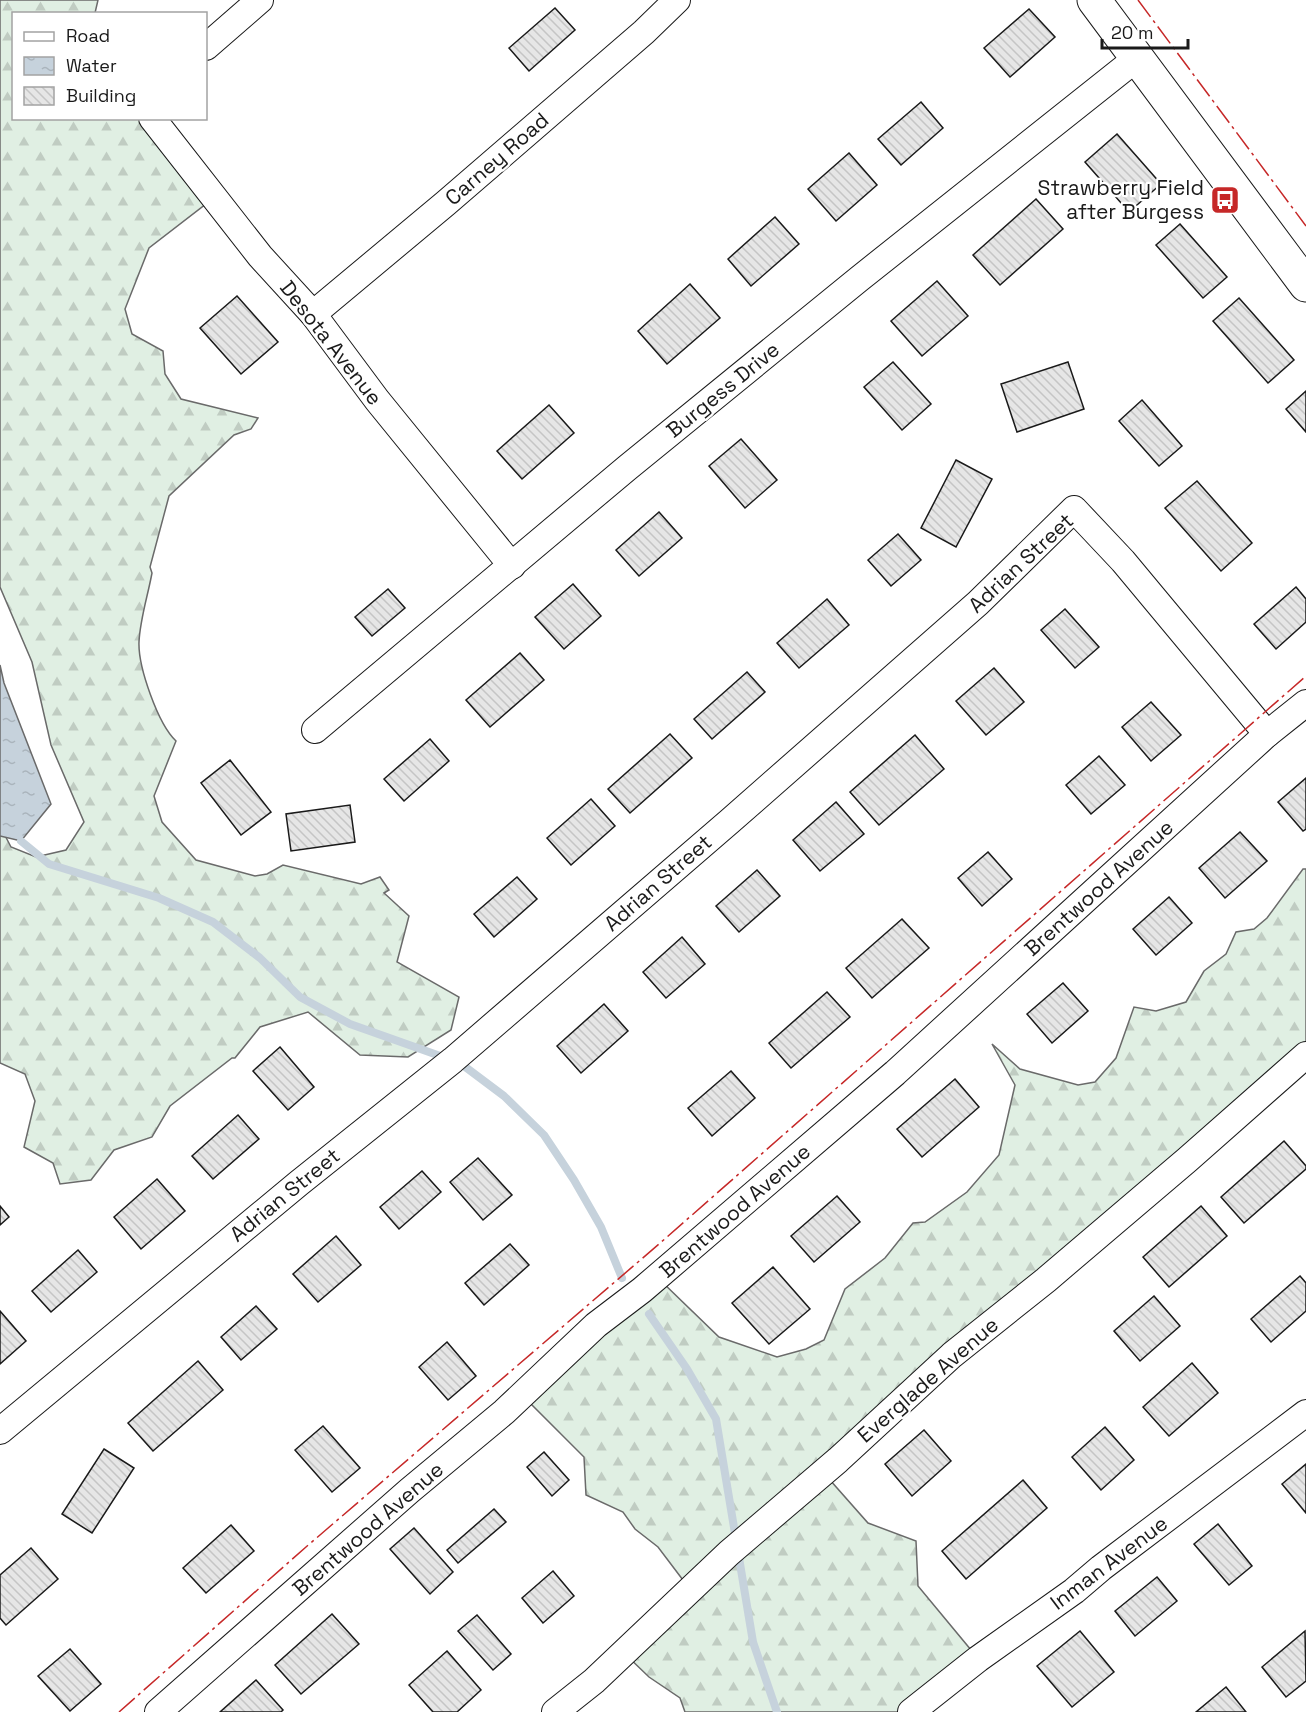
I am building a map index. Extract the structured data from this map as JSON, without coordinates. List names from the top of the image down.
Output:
{
  "streets": {
    "street": [
      "Carney Road",
      "Desota Avenue",
      "Burgess Drive",
      "Adrian Street",
      "Brentwood Avenue",
      "Everglade Avenue",
      "Inman Avenue"
    ]
  },
  "crossings": [
    ["Carney Road", "Desota Avenue"],
    ["Desota Avenue", "Burgess Drive"],
    ["Adrian Street", "Brentwood Avenue"]
  ],
  "places": {
    "bus stop": ["Strawberry Field after Burgess"]
  },
  "legend": ["Road", "Water", "Building"],
  "scale_bar": "20 m"
}
